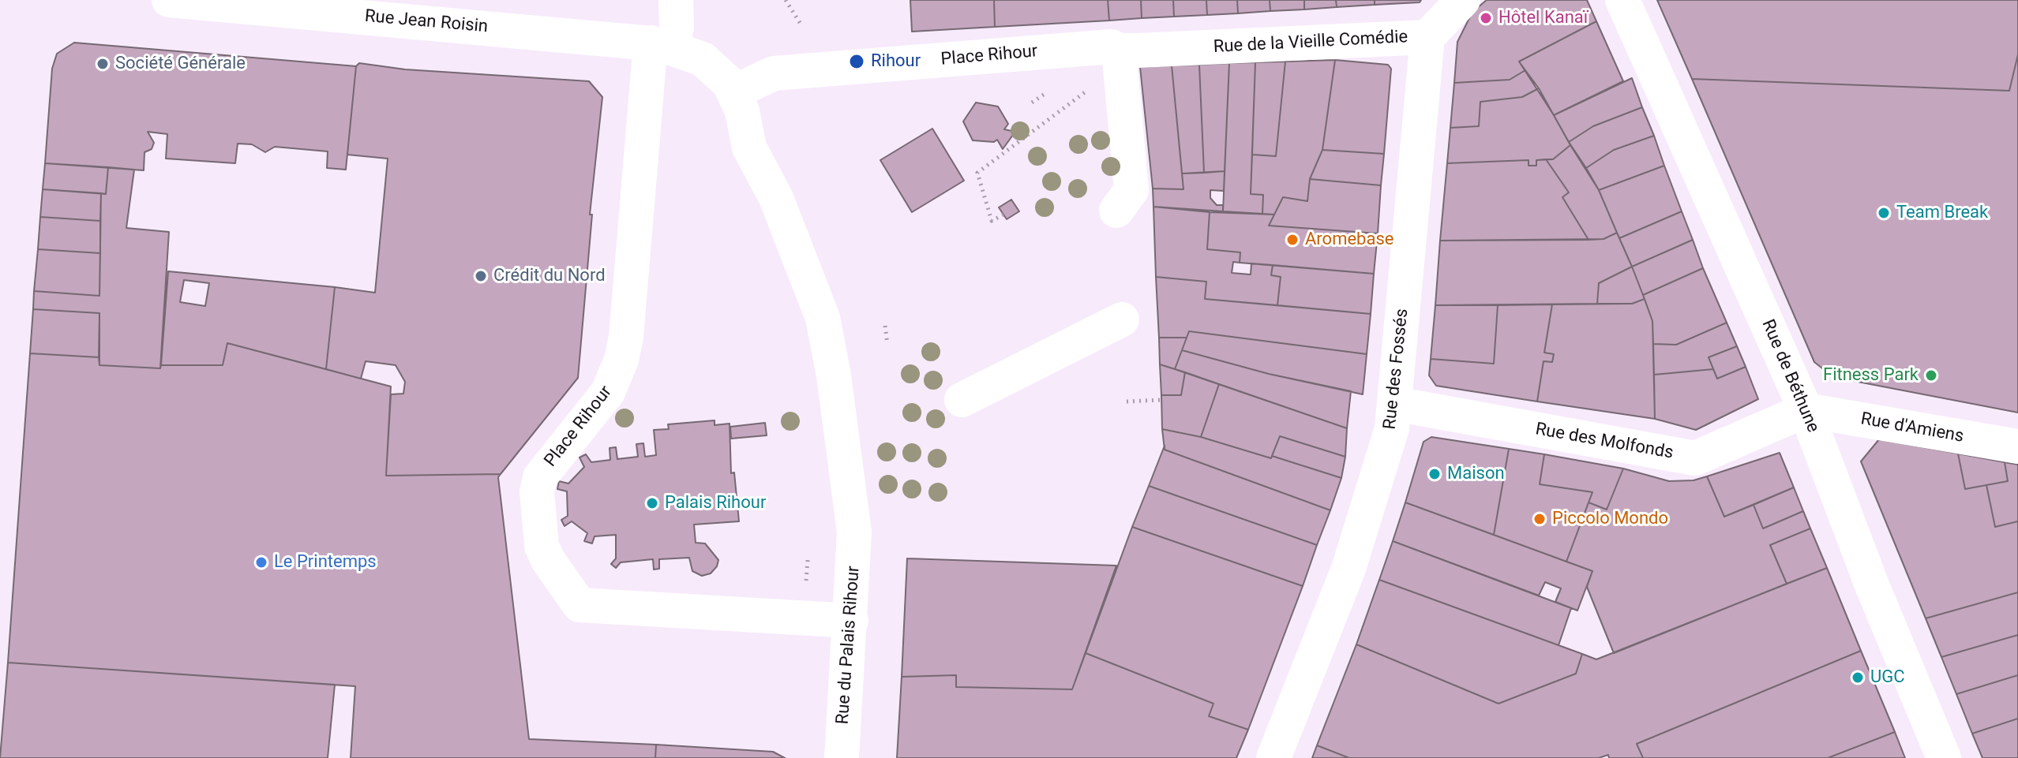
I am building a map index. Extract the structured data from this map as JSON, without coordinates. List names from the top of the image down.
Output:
{
  "streets": {
    "street": [
      "Rue Jean Roisin",
      "Rue de la Vieille Comédie",
      "Place Rihour",
      "Rue des Fossés",
      "Rue de Béthune",
      "Rue d'Amiens",
      "Rue des Molfonds",
      "Rue du Palais Rihour"
    ]
  },
  "crossings": [
    ["Rue Jean Roisin", "Place Rihour"],
    ["Rue Jean Roisin", "Rue du Palais Rihour"],
    ["Rue de la Vieille Comédie", "Place Rihour"],
    ["Rue de la Vieille Comédie", "Rue des Fossés"],
    ["Place Rihour", "Rue du Palais Rihour"],
    ["Rue des Fossés", "Rue des Molfonds"],
    ["Rue de Béthune", "Rue d'Amiens"],
    ["Rue de Béthune", "Rue des Molfonds"],
    ["Rue d'Amiens", "Rue des Molfonds"]
  ],
  "places": [
    "Hôtel Kanaï",
    "Rihour",
    "Société Générale",
    "Team Break",
    "Aromebase",
    "Crédit du Nord",
    "Fitness Park",
    "Maison",
    "Palais Rihour",
    "Piccolo Mondo",
    "Le Printemps",
    "UGC"
  ]
}
